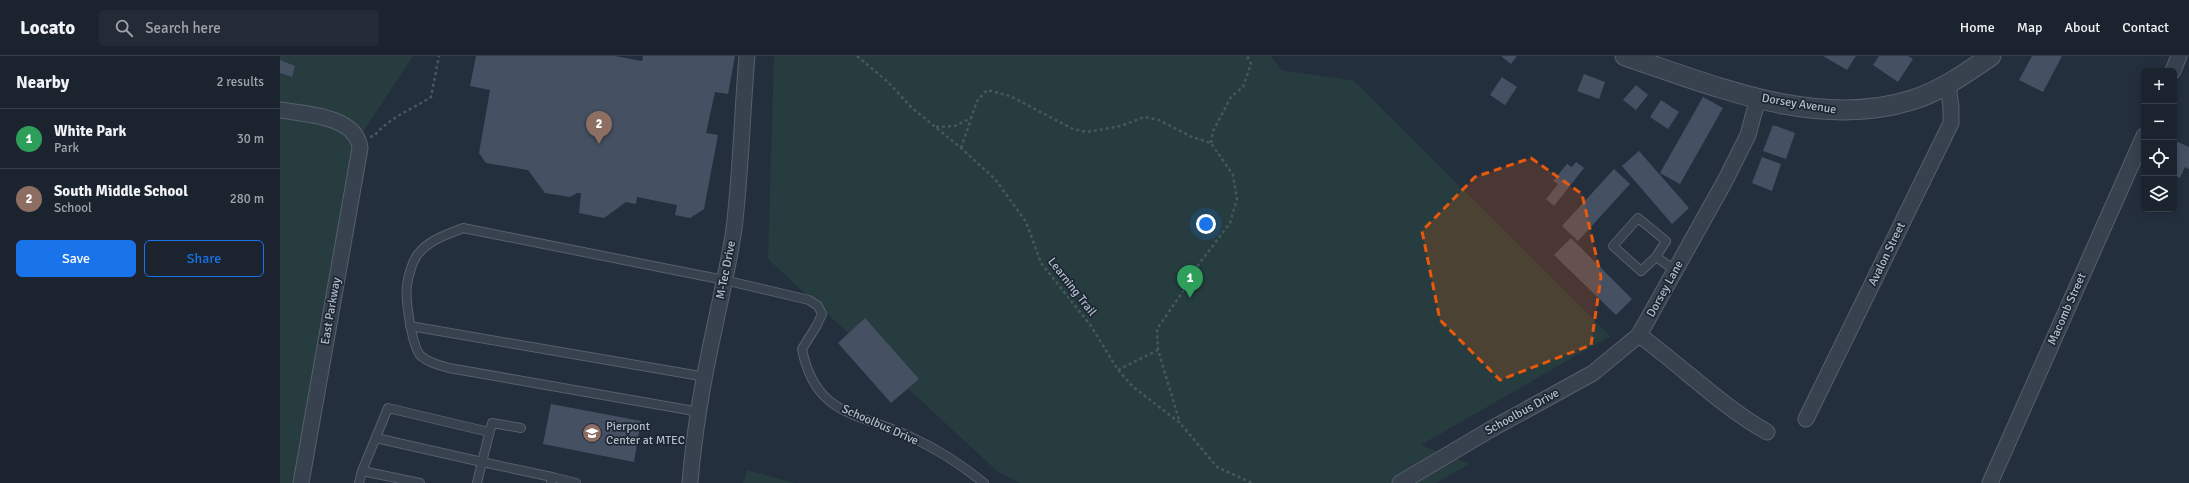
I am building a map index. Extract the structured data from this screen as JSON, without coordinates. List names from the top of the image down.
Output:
{
  "streets": {
    "street": [
      "Dorsey Avenue",
      "Avalon Street",
      "M-Tec Drive",
      "Dorsey Lane",
      "Macomb Street",
      "East Parkway",
      "Schoolbus Drive"
    ],
    "path": ["Learning Trail"]
  },
  "crossings": [
    ["Dorsey Avenue", "Avalon Street"],
    ["Dorsey Avenue", "Dorsey Lane"],
    ["M-Tec Drive", "Schoolbus Drive"],
    ["Dorsey Lane", "Schoolbus Drive"]
  ],
  "places": {
    "school or university": ["Pierpont Center at MTEC"]
  },
  "page": {
    "header": "Locato",
    "search": "Search here",
    "nav": [
      "Home",
      "Map",
      "About",
      "Contact"
    ],
    "heading": ["Nearby", "2 results"],
    "map_buttons": ["+", "−"],
    "list": [
      {
        "mark": "1",
        "name": "White Park",
        "note": "Park",
        "value": "30 m"
      },
      {
        "mark": "2",
        "name": "South Middle School",
        "note": "School",
        "value": "280 m"
      }
    ],
    "pins": ["2", "1"],
    "buttons": ["Save", "Share"]
  }
}
